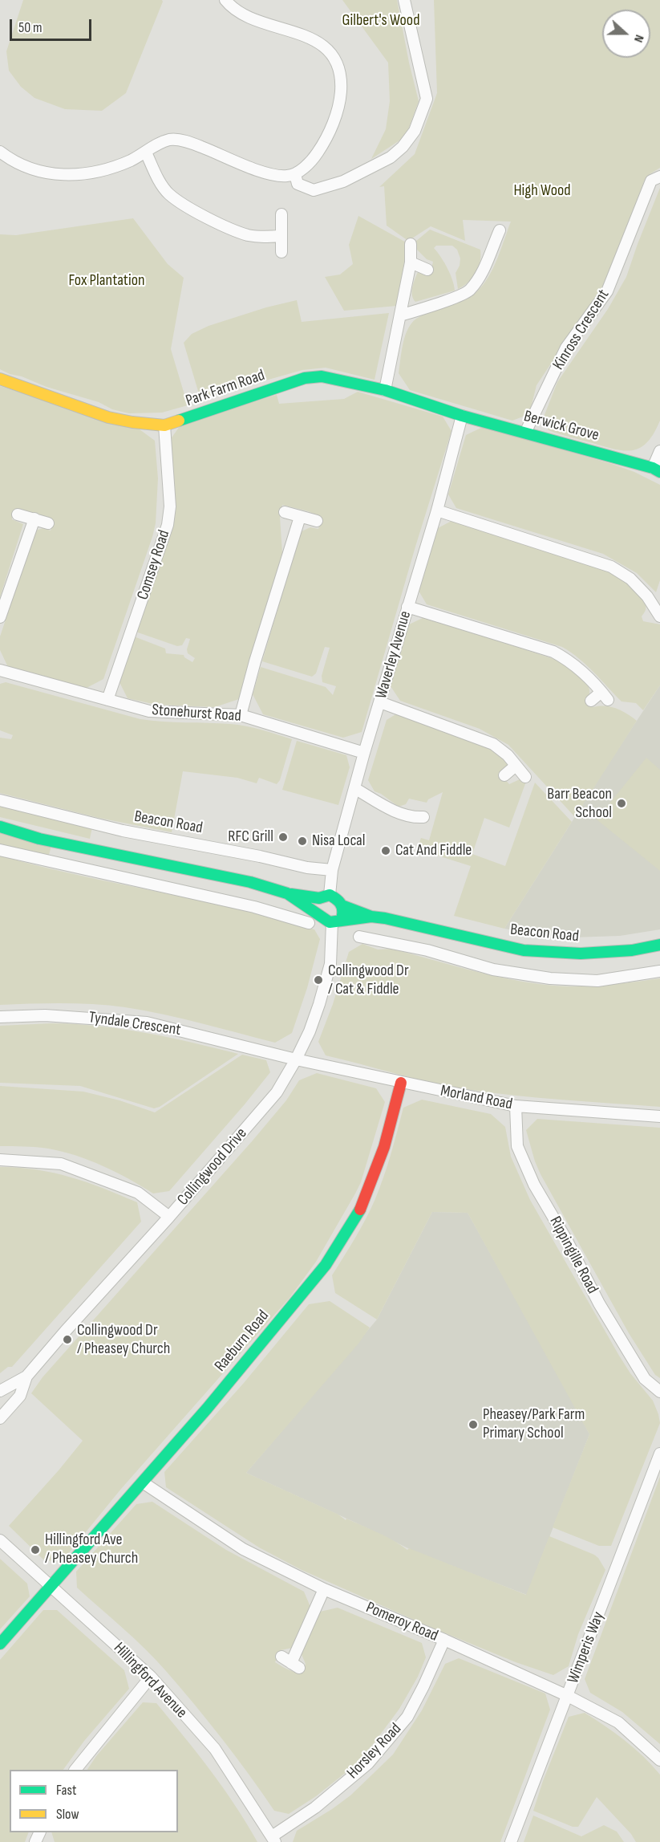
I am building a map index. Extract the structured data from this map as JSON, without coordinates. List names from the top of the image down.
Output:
{
  "streets": {
    "street": [
      "Kinross Crescent",
      "Park Farm Road",
      "Berwick Grove",
      "Comsey Road",
      "Waverley Avenue",
      "Stonehurst Road",
      "Beacon Road",
      "Tyndale Crescent",
      "Morland Road",
      "Collingwood Drive",
      "Rippingille Road",
      "Raeburn Road",
      "Pomeroy Road",
      "Wimperis Way",
      "Hillingford Avenue",
      "Horsley Road"
    ]
  },
  "crossings": [
    ["Kinross Crescent", "Berwick Grove"],
    ["Park Farm Road", "Berwick Grove"],
    ["Park Farm Road", "Comsey Road"],
    ["Park Farm Road", "Waverley Avenue"],
    ["Berwick Grove", "Waverley Avenue"],
    ["Comsey Road", "Stonehurst Road"],
    ["Waverley Avenue", "Stonehurst Road"],
    ["Waverley Avenue", "Beacon Road"],
    ["Waverley Avenue", "Collingwood Drive"],
    ["Beacon Road", "Collingwood Drive"],
    ["Tyndale Crescent", "Morland Road"],
    ["Tyndale Crescent", "Collingwood Drive"],
    ["Morland Road", "Collingwood Drive"],
    ["Morland Road", "Rippingille Road"],
    ["Morland Road", "Raeburn Road"],
    ["Raeburn Road", "Pomeroy Road"],
    ["Raeburn Road", "Hillingford Avenue"],
    ["Pomeroy Road", "Wimperis Way"],
    ["Pomeroy Road", "Horsley Road"],
    ["Hillingford Avenue", "Horsley Road"]
  ],
  "parks": ["Gilbert's Wood", "High Wood", "Fox Plantation"],
  "places": [
    "Barr Beacon School",
    "RFC Grill",
    "Nisa Local",
    "Cat And Fiddle",
    "Collingwood Dr / Cat & Fiddle",
    "Collingwood Dr / Pheasey Church",
    "Pheasey/Park Farm Primary School",
    "Hillingford Ave / Pheasey Church"
  ],
  "legend": ["Fast", "Slow"],
  "scale_bar": "50 m",
  "north": "right"
}
